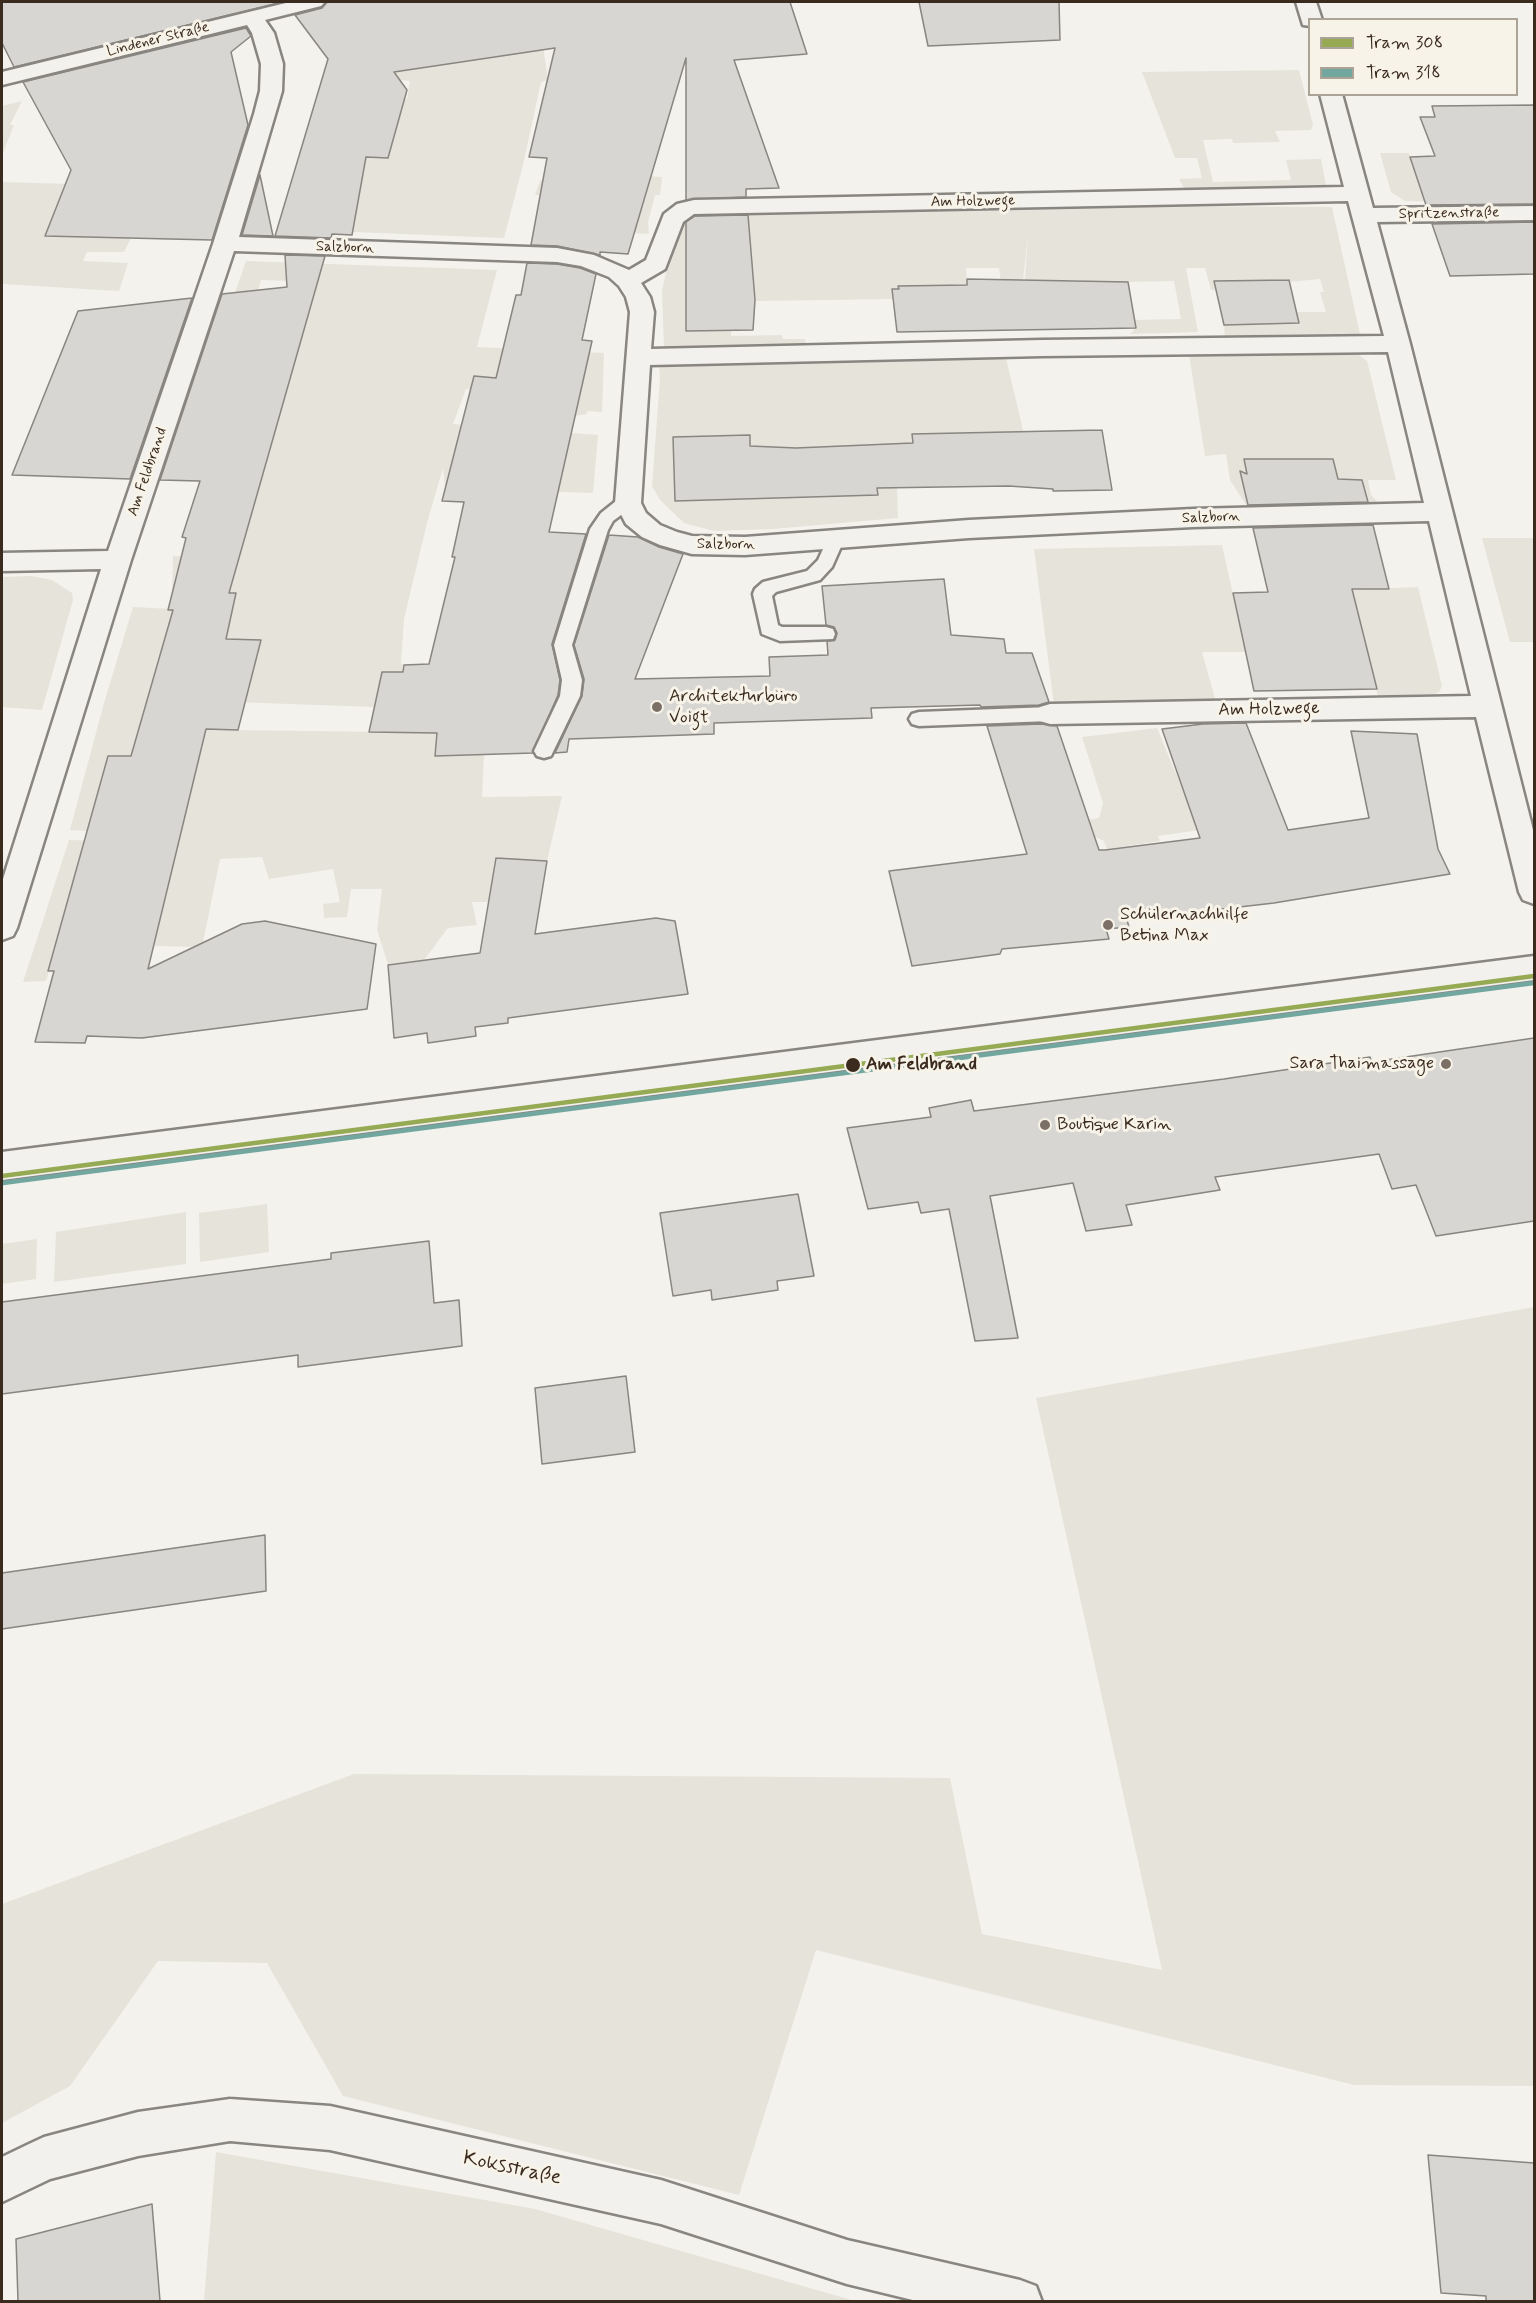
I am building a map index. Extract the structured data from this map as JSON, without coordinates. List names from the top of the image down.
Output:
{
  "streets": {
    "street": [
      "Lindener Straße",
      "Am Holzwege",
      "Spritzenstraße",
      "Salzborn",
      "Am Feldbrand",
      "Koksstraße"
    ]
  },
  "crossings": [
    ["Lindener Straße", "Am Feldbrand"],
    ["Am Holzwege", "Spritzenstraße"],
    ["Am Holzwege", "Salzborn"],
    ["Salzborn", "Am Feldbrand"]
  ],
  "places": [
    "Architekturbüro Voigt",
    "Schülernachhilfe Betina Max",
    "Sara Thaimassage",
    "Am Feldbrand",
    "Boutique Karin"
  ],
  "lines": ["tram line 308", "tram line 318"],
  "legend": ["Tram 308", "Tram 318"]
}
